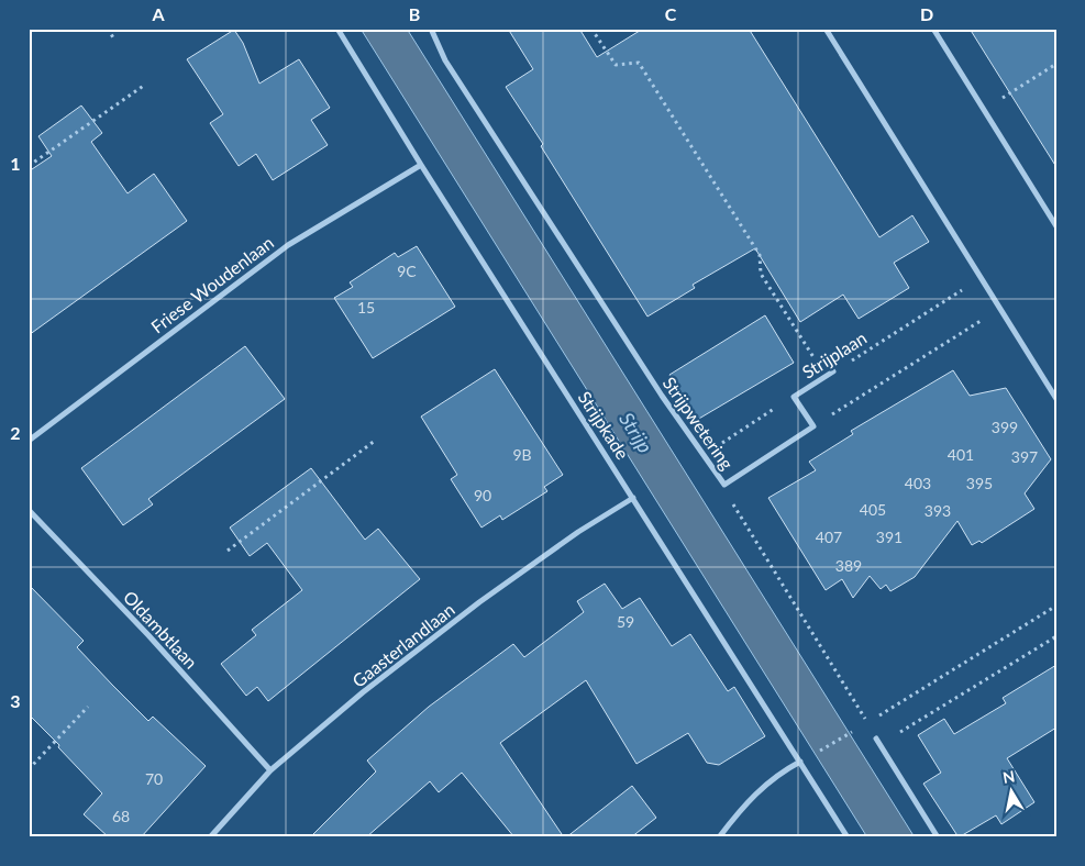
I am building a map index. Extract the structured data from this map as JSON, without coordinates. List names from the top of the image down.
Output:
{
  "streets": {
    "street": [
      "Friese Woudenlaan",
      "Strijplaan",
      "Strijpwetering",
      "Strijpkade",
      "Oldambtlaan",
      "Gaasterlandlaan"
    ]
  },
  "crossings": [
    ["Friese Woudenlaan", "Strijpkade"],
    ["Strijplaan", "Strijpwetering"],
    ["Strijpkade", "Gaasterlandlaan"],
    ["Oldambtlaan", "Gaasterlandlaan"]
  ],
  "water": ["Strijp"],
  "house_numbers": [
    "9C",
    "15",
    "399",
    "9B",
    "401",
    "397",
    "403",
    "395",
    "90",
    "405",
    "393",
    "407",
    "391",
    "389",
    "59",
    "70",
    "68"
  ],
  "north": "top",
  "grid": {
    "columns": [
      "A",
      "B",
      "C",
      "D"
    ],
    "rows": ["1", "2", "3"]
  }
}
